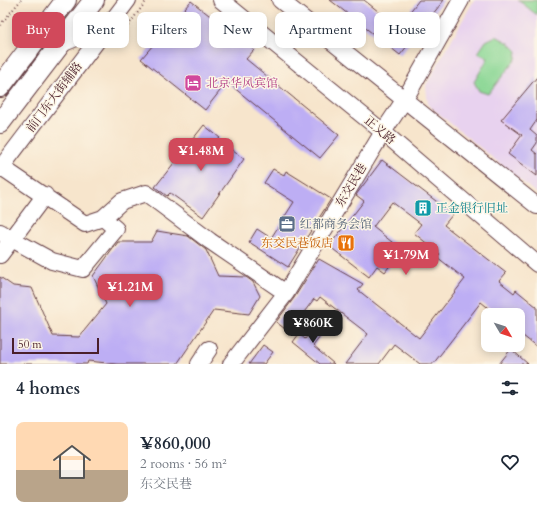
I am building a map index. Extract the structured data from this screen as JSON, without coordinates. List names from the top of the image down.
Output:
{
  "streets": {
    "street": ["前门东大街辅路", "正义路", "东交民巷"]
  },
  "crossings": [
    ["正义路", "东交民巷"]
  ],
  "places": {
    "hotel": ["北京华风宾馆"],
    "building": ["正金银行旧址"],
    "office": ["红都商务会馆"],
    "restaurant": ["东交民巷饭店"]
  },
  "scale_bar": "50 m",
  "north": "bottom right",
  "page": {
    "chip": [
      "Buy",
      "Rent",
      "Filters",
      "New",
      "Apartment",
      "House"
    ],
    "price": [
      "¥1.48M",
      "¥1.79M",
      "¥1.21M",
      "¥860K"
    ],
    "scale": "50 m",
    "heading": "4 homes",
    "list": [
      {
        "name": "¥860,000",
        "note": "2 rooms · 56 m² · 东交民巷"
      }
    ]
  }
}
